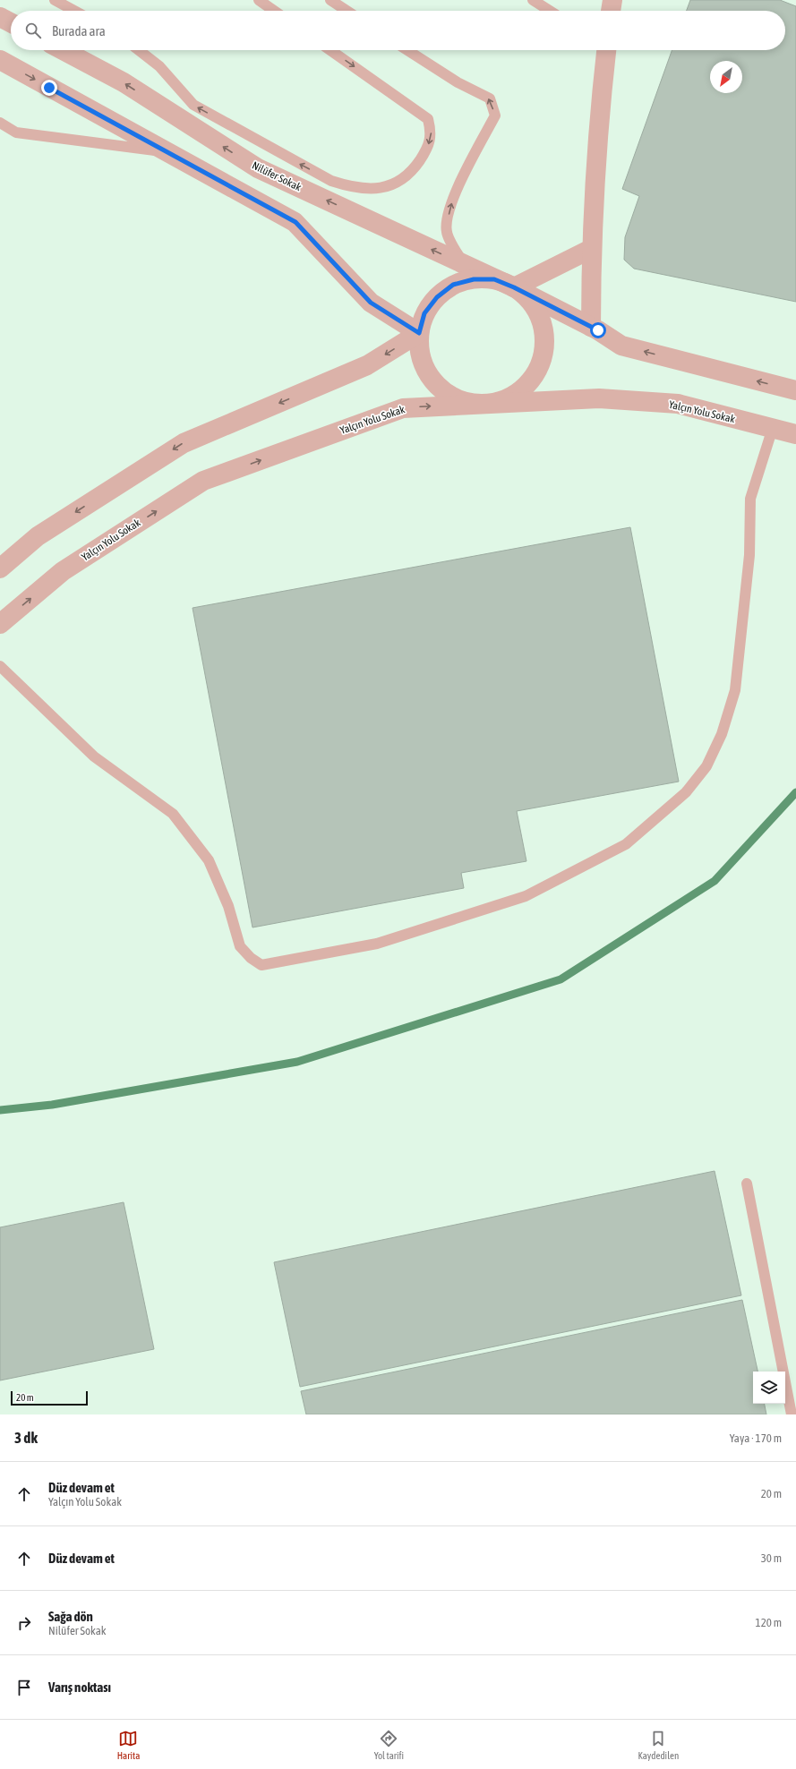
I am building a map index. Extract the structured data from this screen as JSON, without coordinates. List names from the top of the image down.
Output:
{
  "streets": {
    "street": ["Nilüfer Sokak", "Yalçın Yolu Sokak"]
  },
  "crossings": [
    ["Nilüfer Sokak", "Yalçın Yolu Sokak"]
  ],
  "scale_bar": "20 m",
  "north": "bottom left",
  "page": {
    "search": "Burada ara",
    "scale": "20 m",
    "heading": ["3 dk", "Yaya · 170 m"],
    "list": [
      ["Düz devam et", "Yalçın Yolu Sokak", "20 m"],
      ["Düz devam et", "30 m"],
      ["Sağa dön", "Nilüfer Sokak", "120 m"],
      "Varış noktası"
    ],
    "nav": ["Harita", "Yol tarifi", "Kaydedilen"]
  }
}
